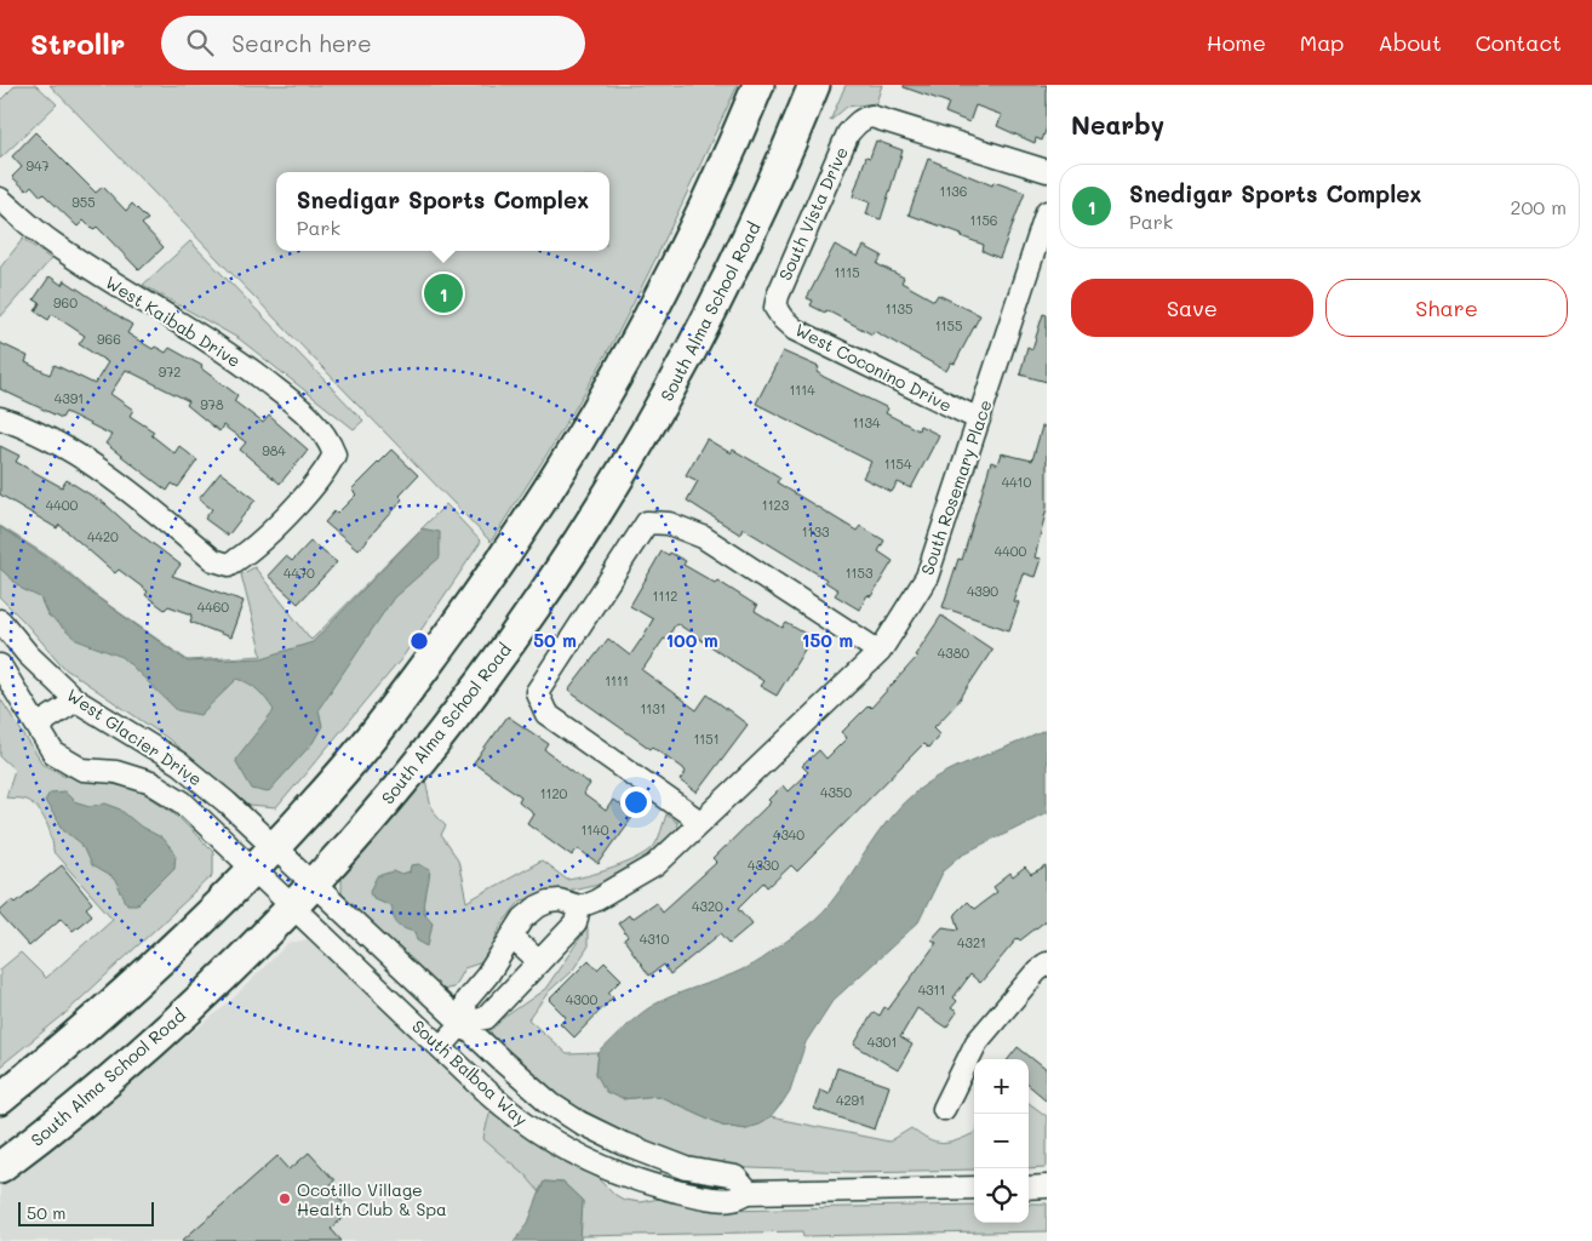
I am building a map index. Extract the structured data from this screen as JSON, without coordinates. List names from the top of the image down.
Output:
{
  "streets": {
    "main road": ["South Alma School Road"],
    "street": [
      "South Vista Drive",
      "West Kaibab Drive",
      "West Coconino Drive",
      "South Rosemary Place",
      "West Glacier Drive",
      "South Balboa Way"
    ]
  },
  "crossings": [
    ["South Vista Drive", "West Coconino Drive"],
    ["South Alma School Road", "West Glacier Drive"],
    ["South Alma School Road", "South Balboa Way"],
    ["West Coconino Drive", "South Rosemary Place"],
    ["West Glacier Drive", "South Balboa Way"]
  ],
  "places": ["Ocotillo Village Health Club & Spa"],
  "house_numbers": [
    "947",
    "1136",
    "955",
    "1156",
    "1115",
    "960",
    "1135",
    "1155",
    "966",
    "972",
    "1114",
    "4391",
    "978",
    "1134",
    "984",
    "1154",
    "4410",
    "4400",
    "1123",
    "1133",
    "4420",
    "4400",
    "4470",
    "1153",
    "4390",
    "1112",
    "4460",
    "4380",
    "1111",
    "1131",
    "1151",
    "4350",
    "1120",
    "1140",
    "4340",
    "4330",
    "4320",
    "4310",
    "4321",
    "4311",
    "4300",
    "4301",
    "4291"
  ],
  "scale_bar": "50 m",
  "page": {
    "header": "Strollr",
    "search": "Search here",
    "nav": [
      "Home",
      "Map",
      "About",
      "Contact"
    ],
    "heading": "Nearby",
    "list": [
      {
        "mark": "1",
        "name": "Snedigar Sports Complex",
        "note": "Park",
        "value": "200 m"
      }
    ],
    "popup": ["Snedigar Sports Complex", "Park"],
    "buttons": ["Save", "Share"],
    "pins": "1",
    "map_buttons": ["+", "−"],
    "scale": "50 m"
  },
  "rings": ["50 m", "100 m", "150 m"]
}
